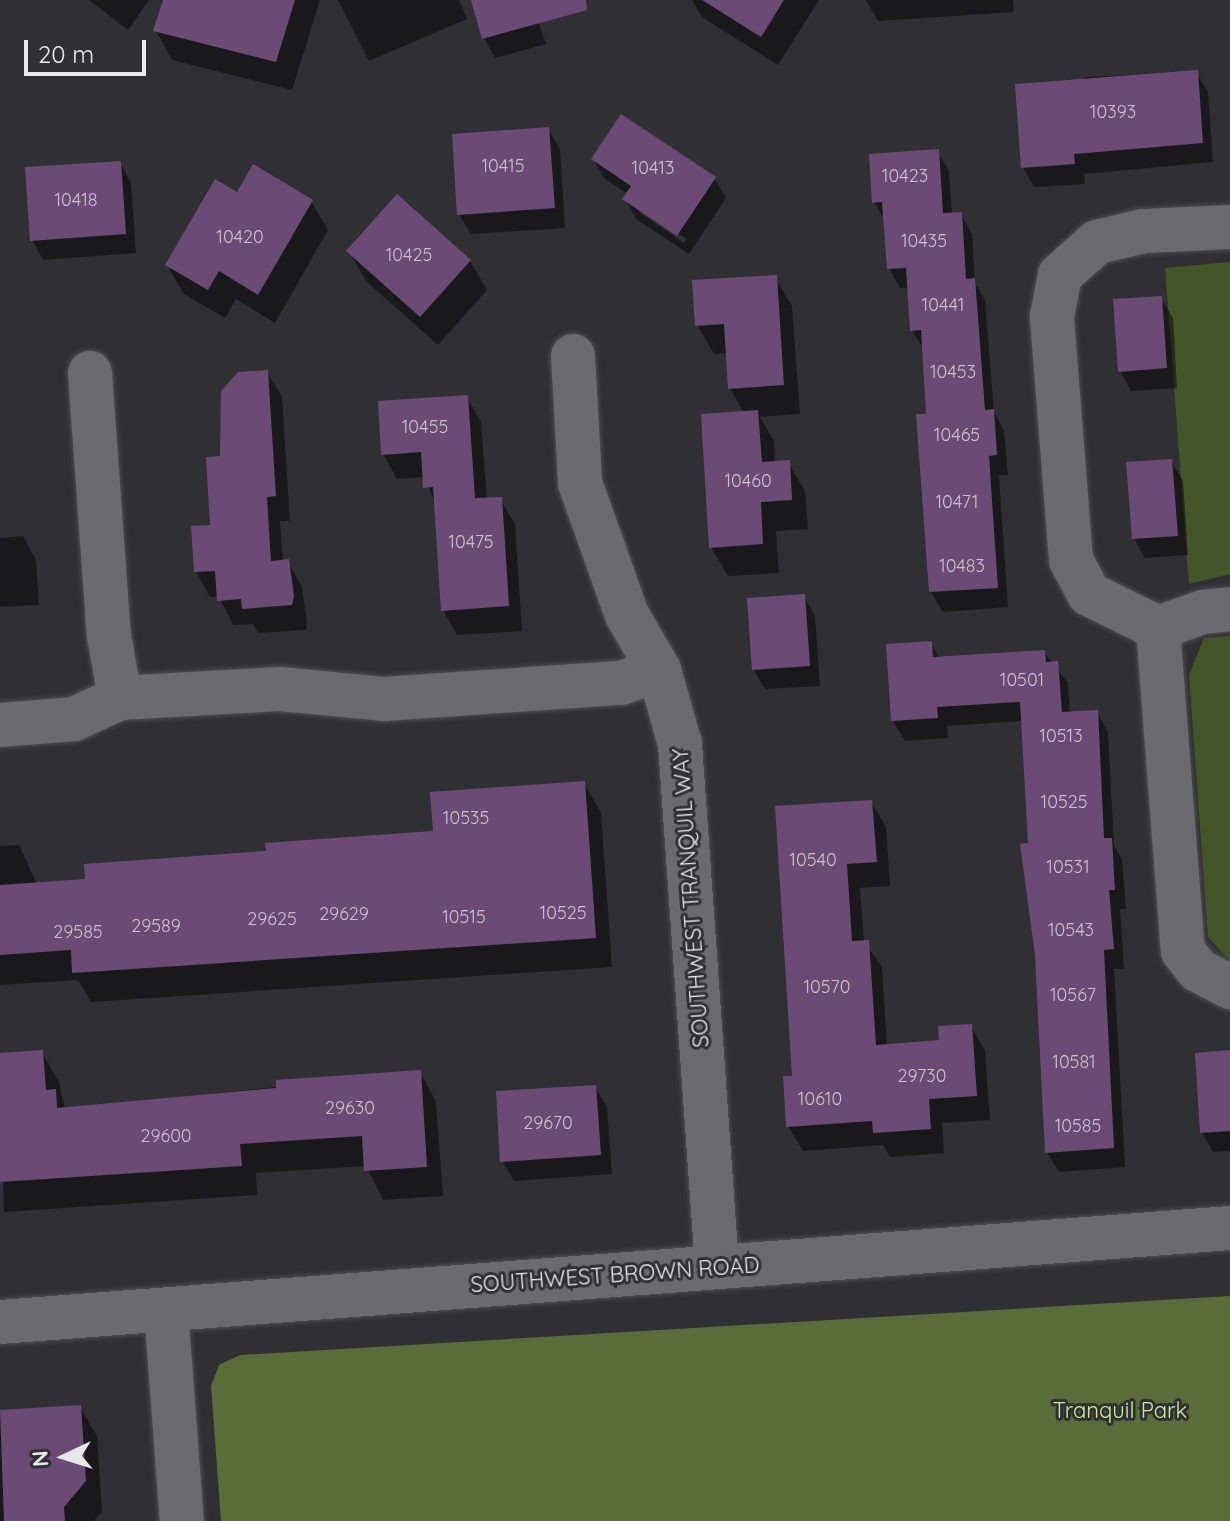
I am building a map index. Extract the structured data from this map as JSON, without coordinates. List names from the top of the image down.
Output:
{
  "streets": {
    "street": ["SOUTHWEST TRANQUIL WAY", "SOUTHWEST BROWN ROAD"]
  },
  "crossings": [
    ["SOUTHWEST TRANQUIL WAY", "SOUTHWEST BROWN ROAD"]
  ],
  "parks": ["Tranquil Park"],
  "house_numbers": [
    "10393",
    "10415",
    "10413",
    "10423",
    "10418",
    "10420",
    "10435",
    "10425",
    "10441",
    "10453",
    "10455",
    "10465",
    "10460",
    "10471",
    "10475",
    "10483",
    "10501",
    "10513",
    "10525",
    "10535",
    "10540",
    "10531",
    "10525",
    "29629",
    "10515",
    "29625",
    "29589",
    "10543",
    "29585",
    "10570",
    "10567",
    "10581",
    "29730",
    "10610",
    "29630",
    "29670",
    "10585",
    "29600"
  ],
  "scale_bar": "20 m",
  "north": "left"
}
